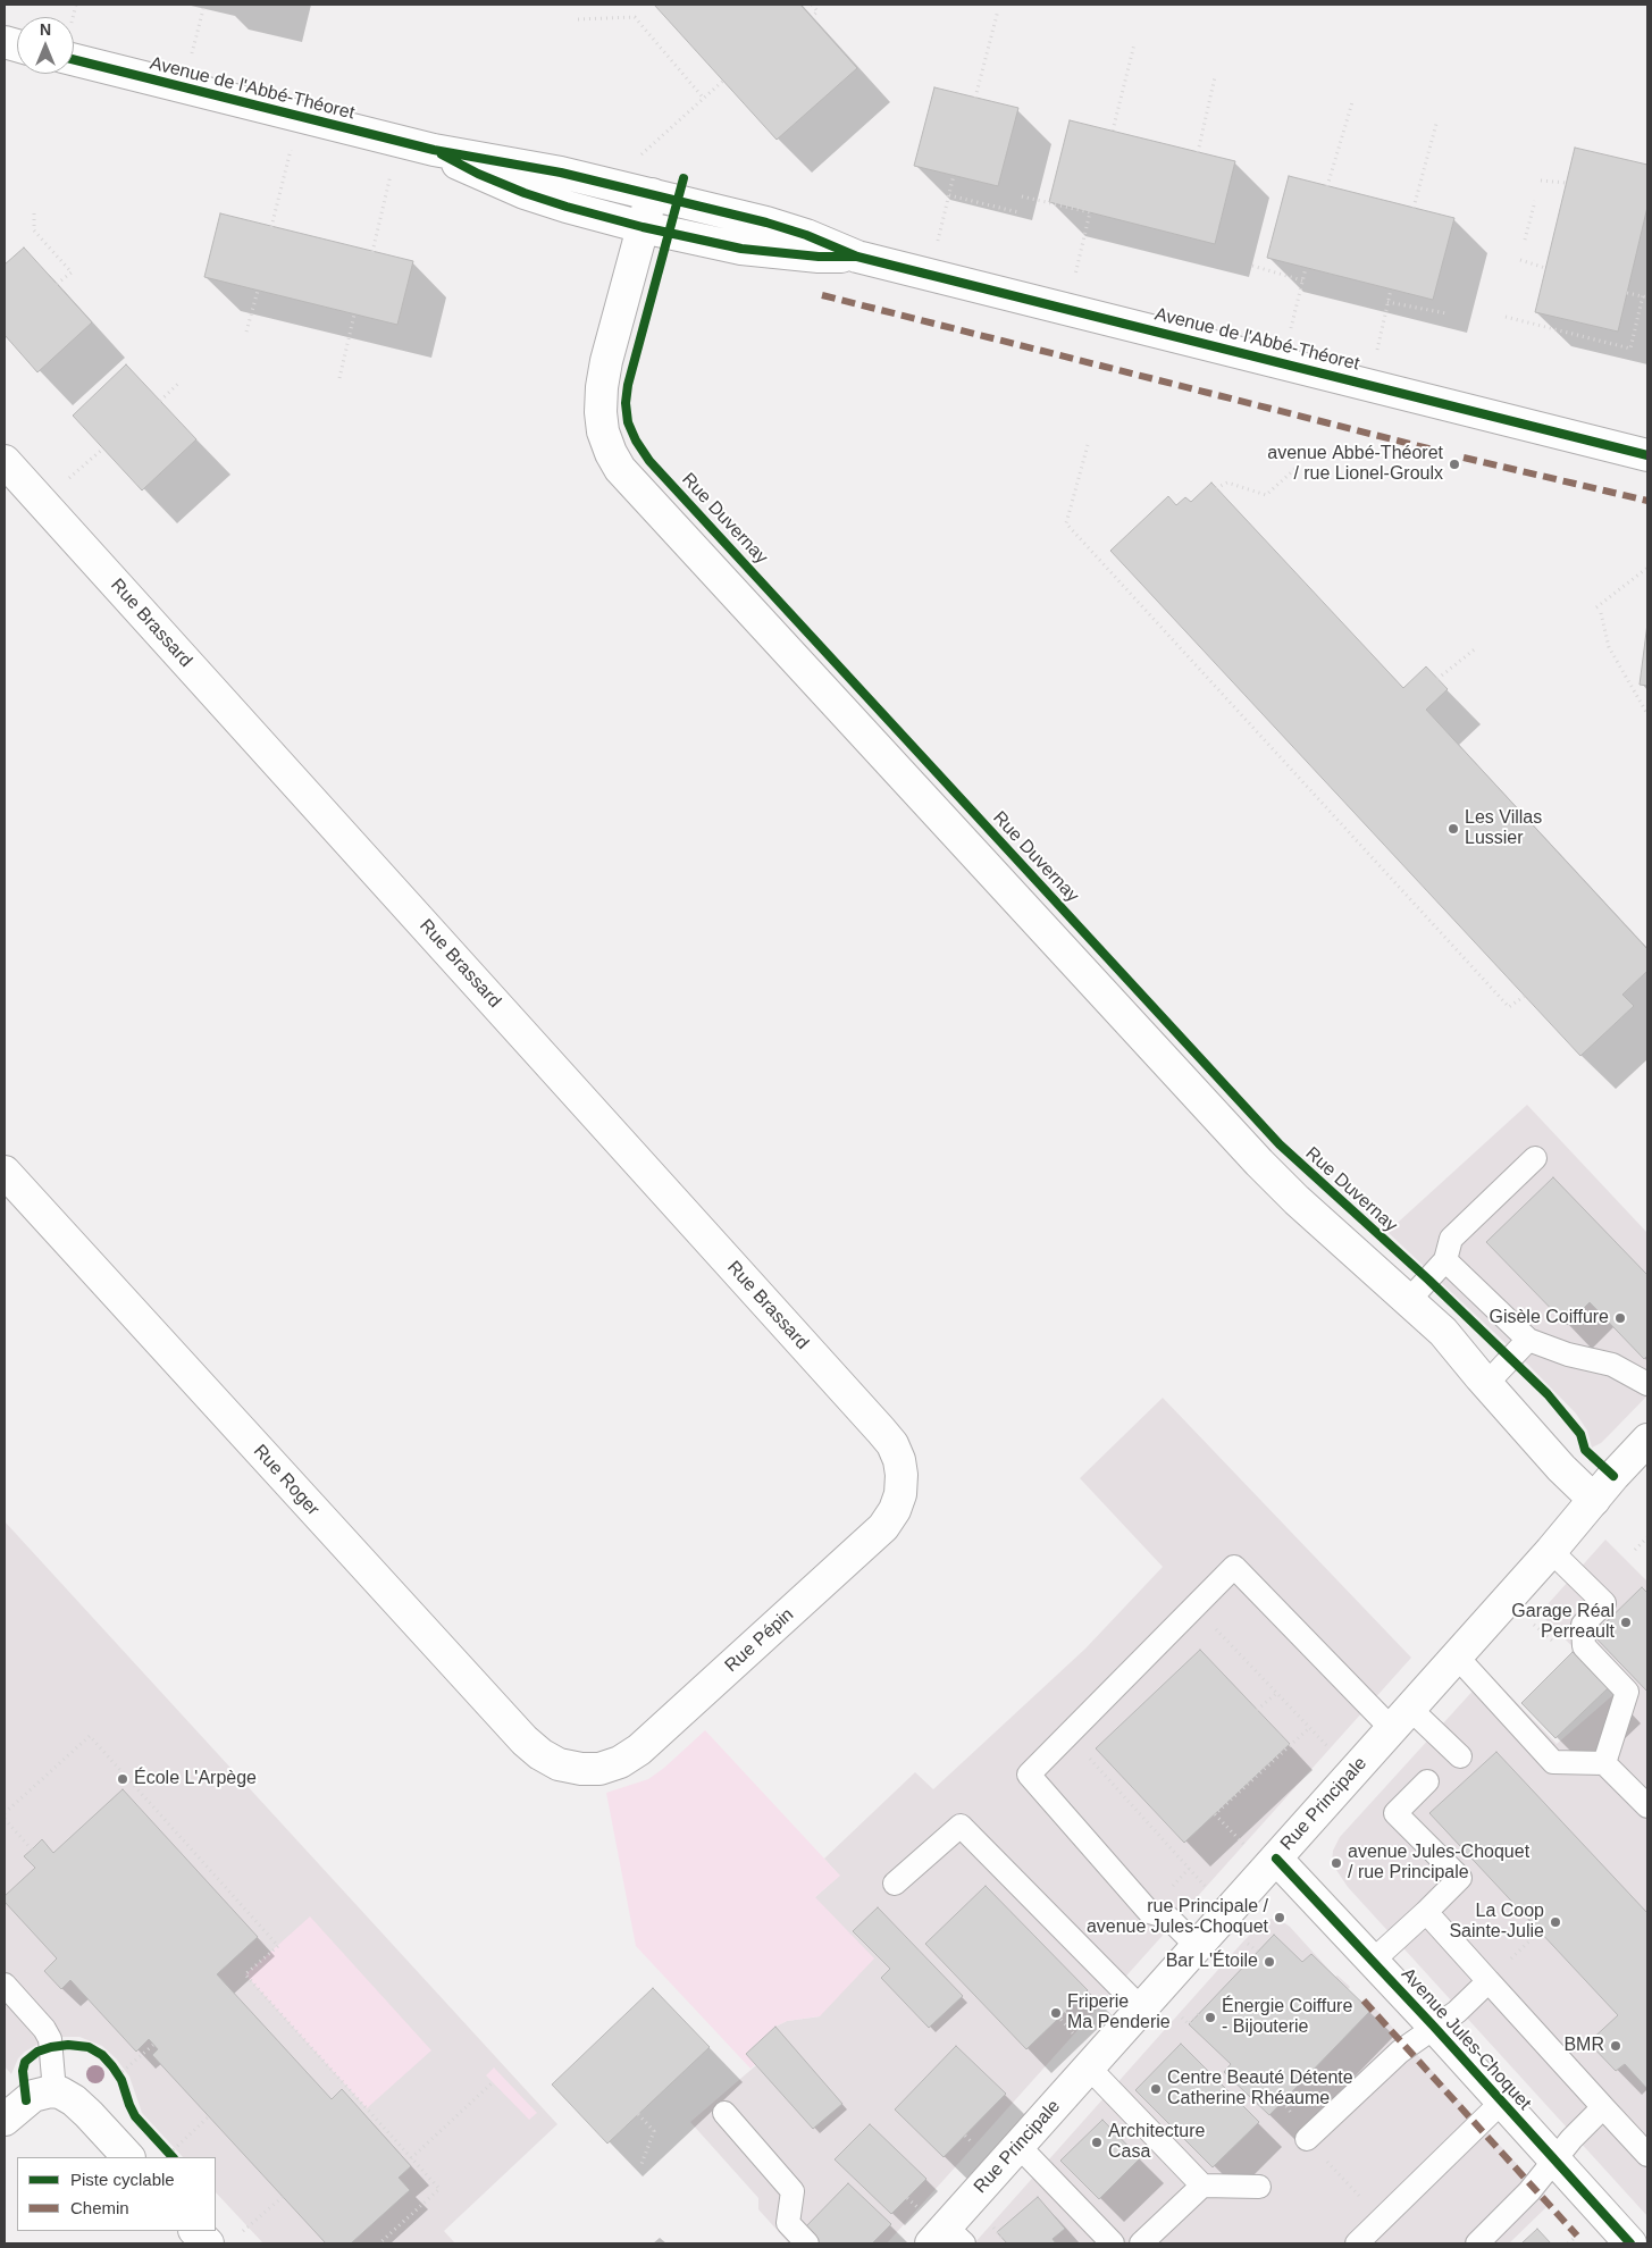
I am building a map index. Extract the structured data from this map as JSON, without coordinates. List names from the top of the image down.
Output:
{
  "streets": {
    "street": [
      "Avenue de l'Abbé-Théoret",
      "Rue Brassard",
      "Rue Roger",
      "Rue Pépin",
      "Rue Principale",
      "Avenue Jules-Choquet"
    ],
    "cycle path": ["Rue Duvernay"]
  },
  "crossings": [
    ["Rue Brassard", "Rue Pépin"],
    ["Rue Roger", "Rue Pépin"],
    ["Rue Principale", "Avenue Jules-Choquet"]
  ],
  "places": [
    "avenue Abbé-Théoret / rue Lionel-Groulx",
    "Les Villas Lussier",
    "Gisèle Coiffure",
    "Garage Réal Perreault",
    "École L'Arpège",
    "avenue Jules-Choquet / rue Principale",
    "rue Principale / avenue Jules-Choquet",
    "La Coop Sainte-Julie",
    "Bar L'Étoile",
    "Friperie Ma Penderie",
    "Énergie Coiffure - Bijouterie",
    "BMR",
    "Centre Beauté Détente Catherine Rhéaume",
    "Architecture Casa"
  ],
  "legend": ["Piste cyclable", "Chemin"],
  "north": "top"
}
